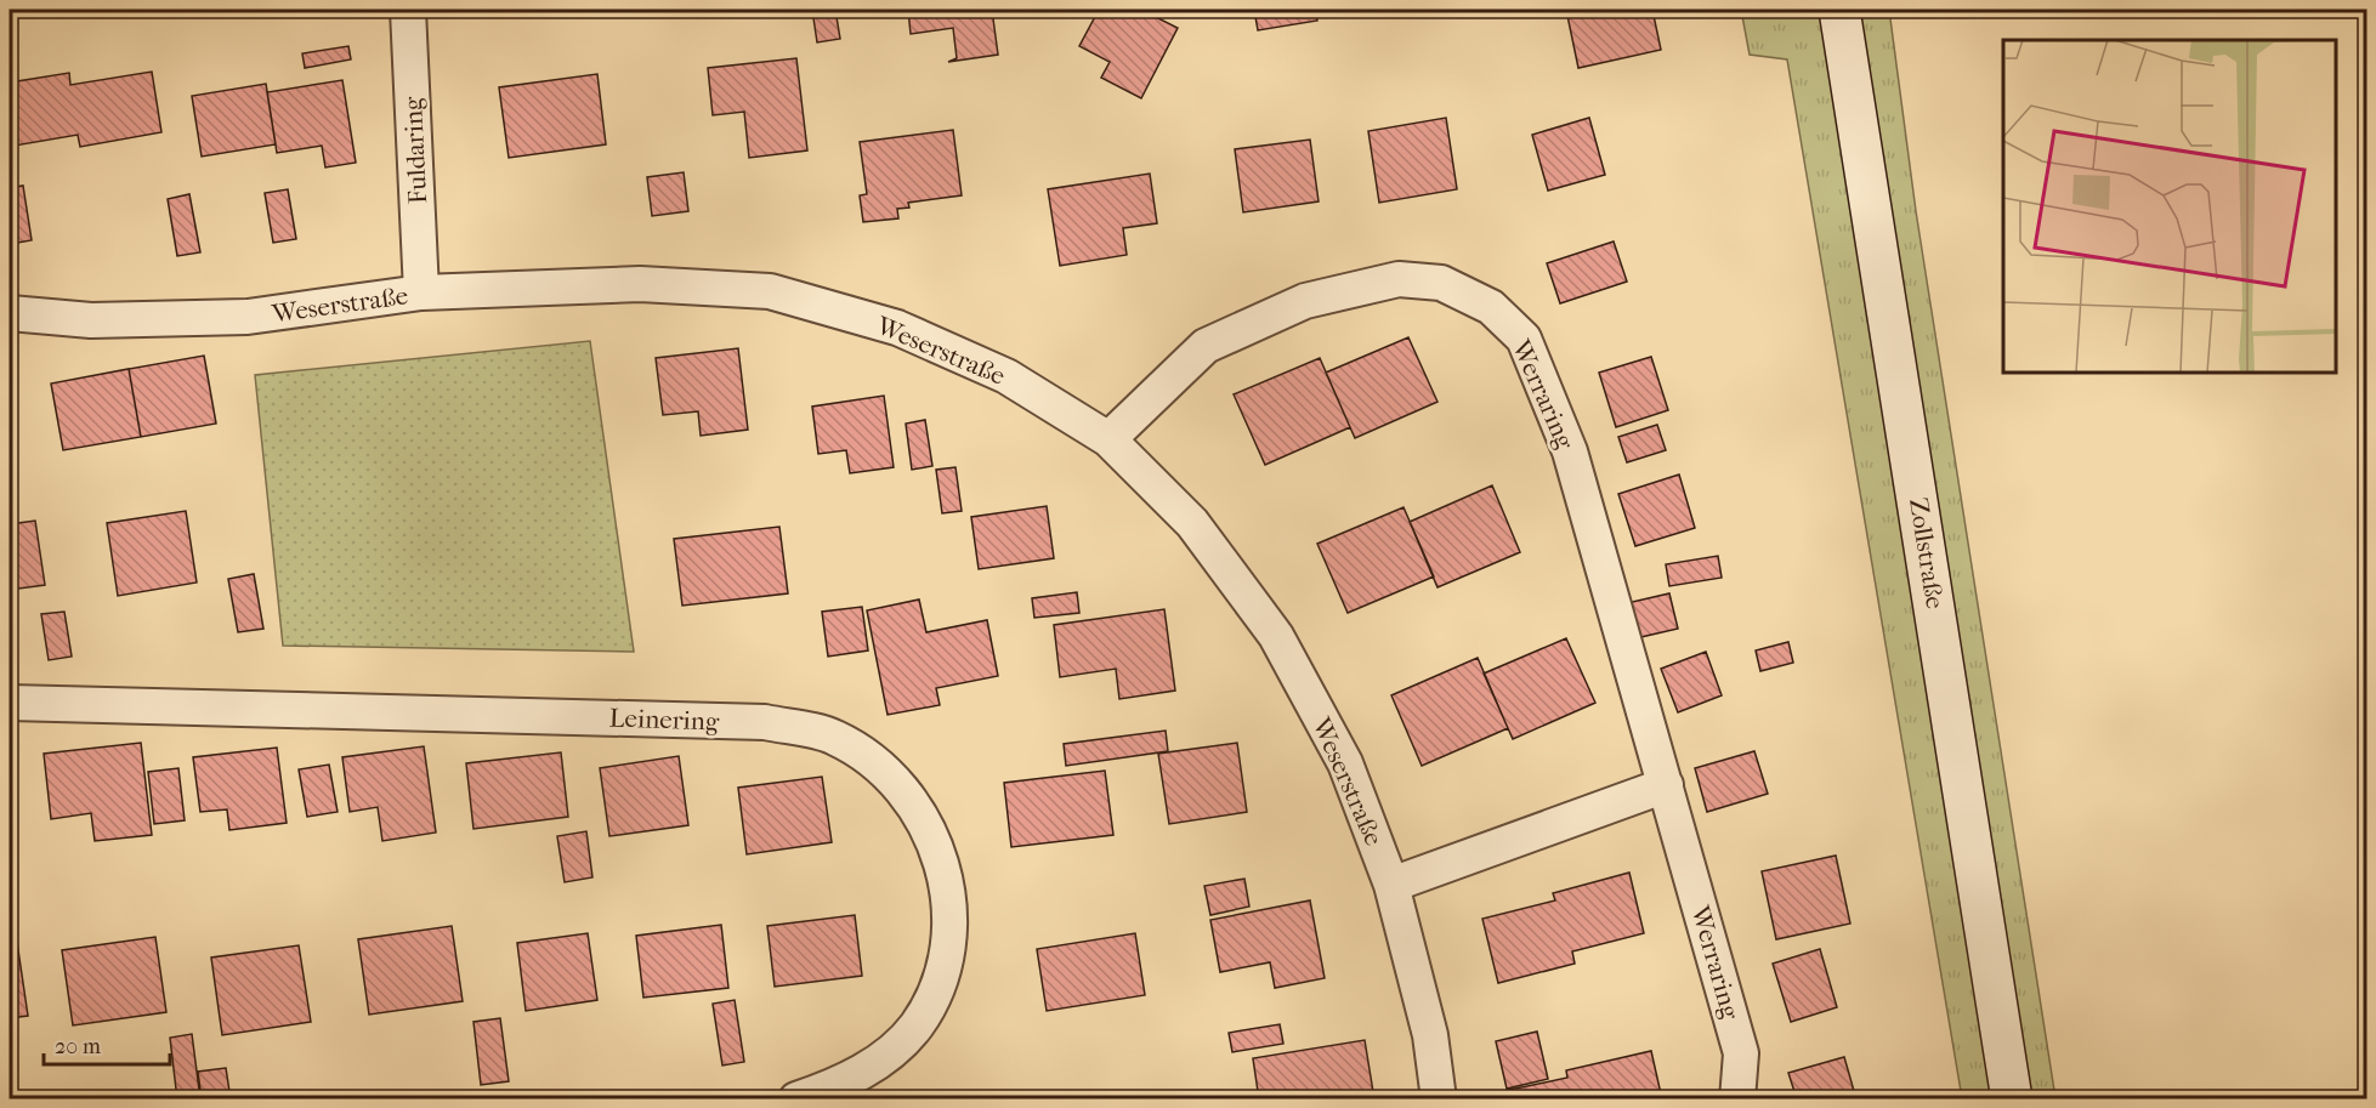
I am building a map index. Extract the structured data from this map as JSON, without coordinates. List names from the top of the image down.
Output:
{
  "streets": {
    "main road": ["Zollstraße"],
    "street": [
      "Fuldaring",
      "Weserstraße",
      "Werraring",
      "Leinering"
    ]
  },
  "crossings": [
    ["Fuldaring", "Weserstraße"],
    ["Weserstraße", "Werraring"]
  ],
  "scale_bar": "20 m"
}
